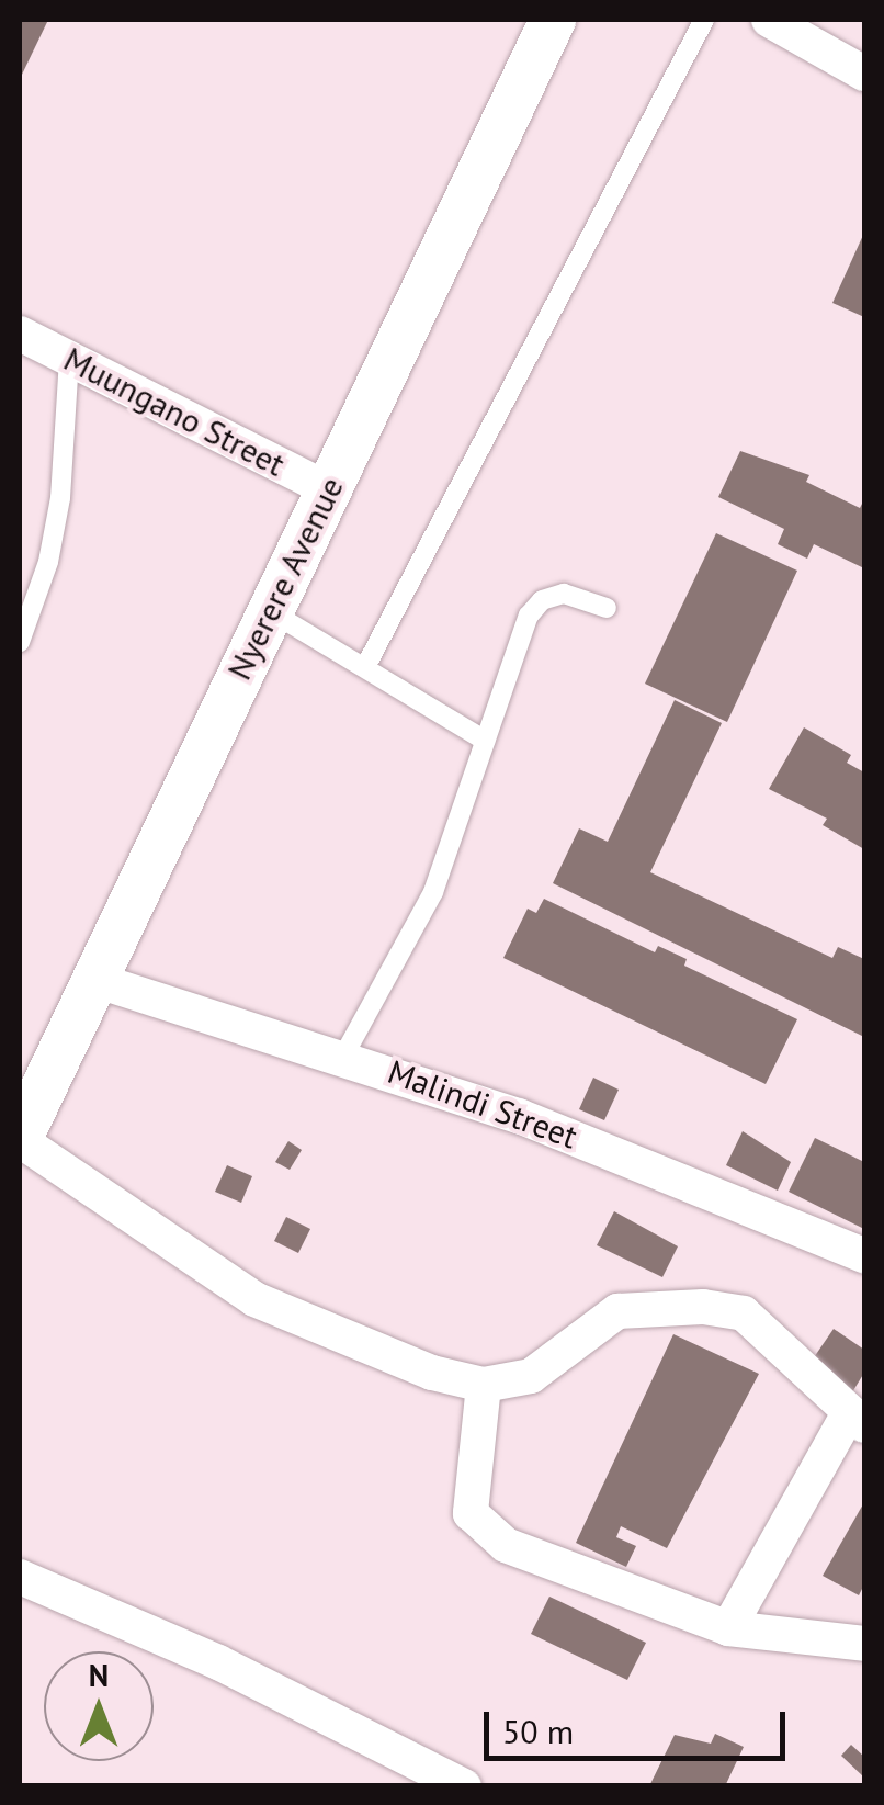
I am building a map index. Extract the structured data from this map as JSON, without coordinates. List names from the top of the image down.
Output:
{
  "streets": {
    "street": ["Muungano Street", "Nyerere Avenue", "Malindi Street"]
  },
  "crossings": [
    ["Muungano Street", "Nyerere Avenue"],
    ["Nyerere Avenue", "Malindi Street"]
  ],
  "scale_bar": "50 m",
  "north": "top"
}
